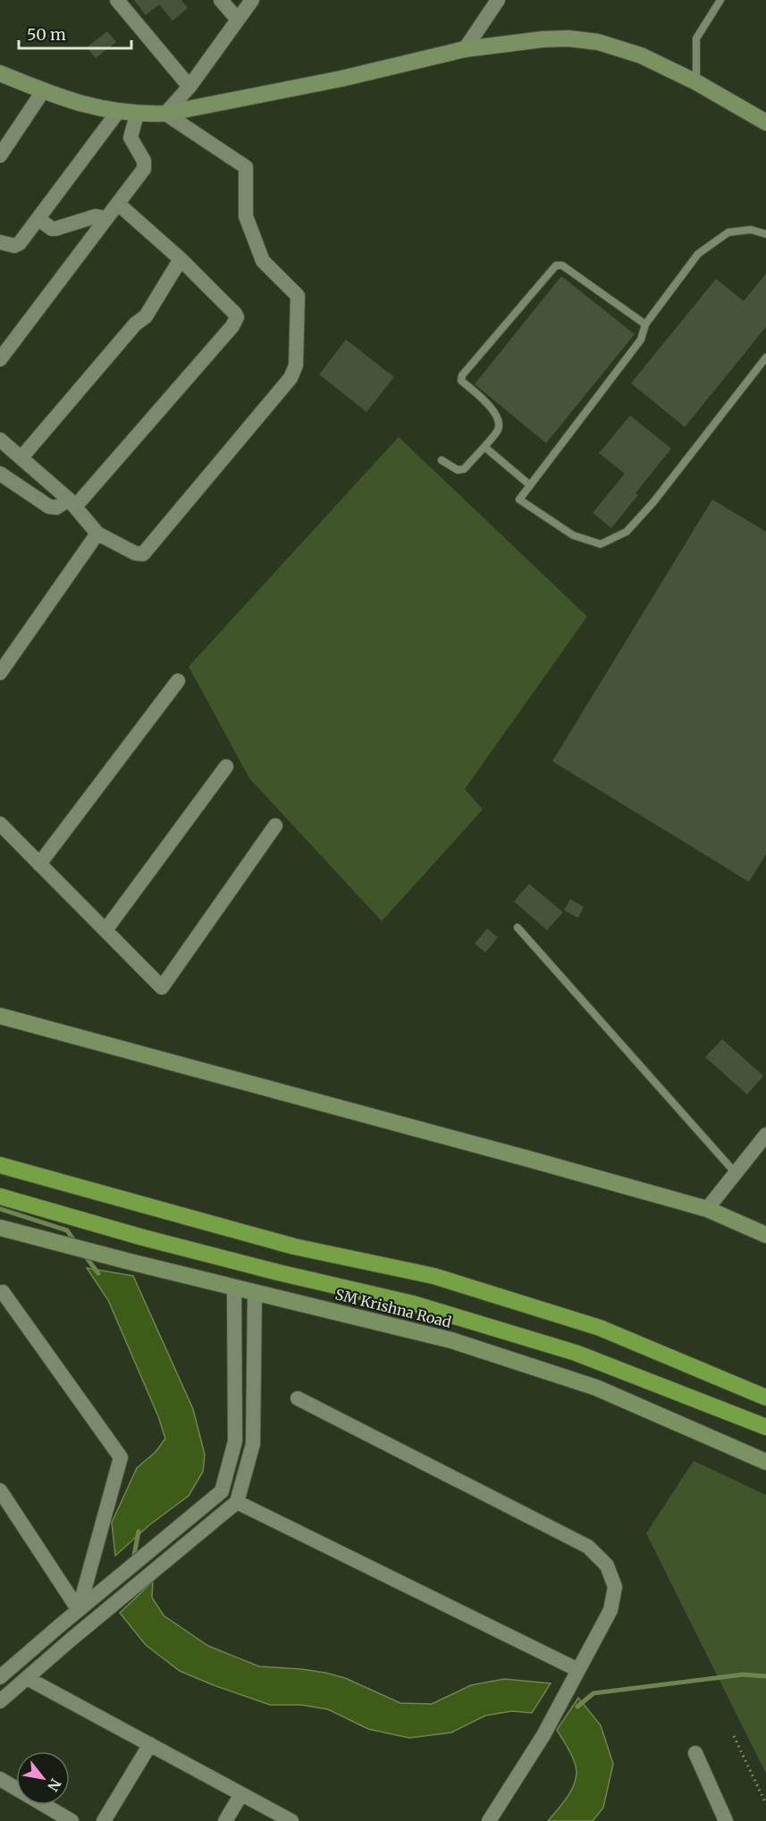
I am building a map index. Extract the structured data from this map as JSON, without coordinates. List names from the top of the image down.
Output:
{
  "streets": {
    "highway": ["SM Krishna Road"]
  },
  "scale_bar": "50 m",
  "north": "bottom right"
}
